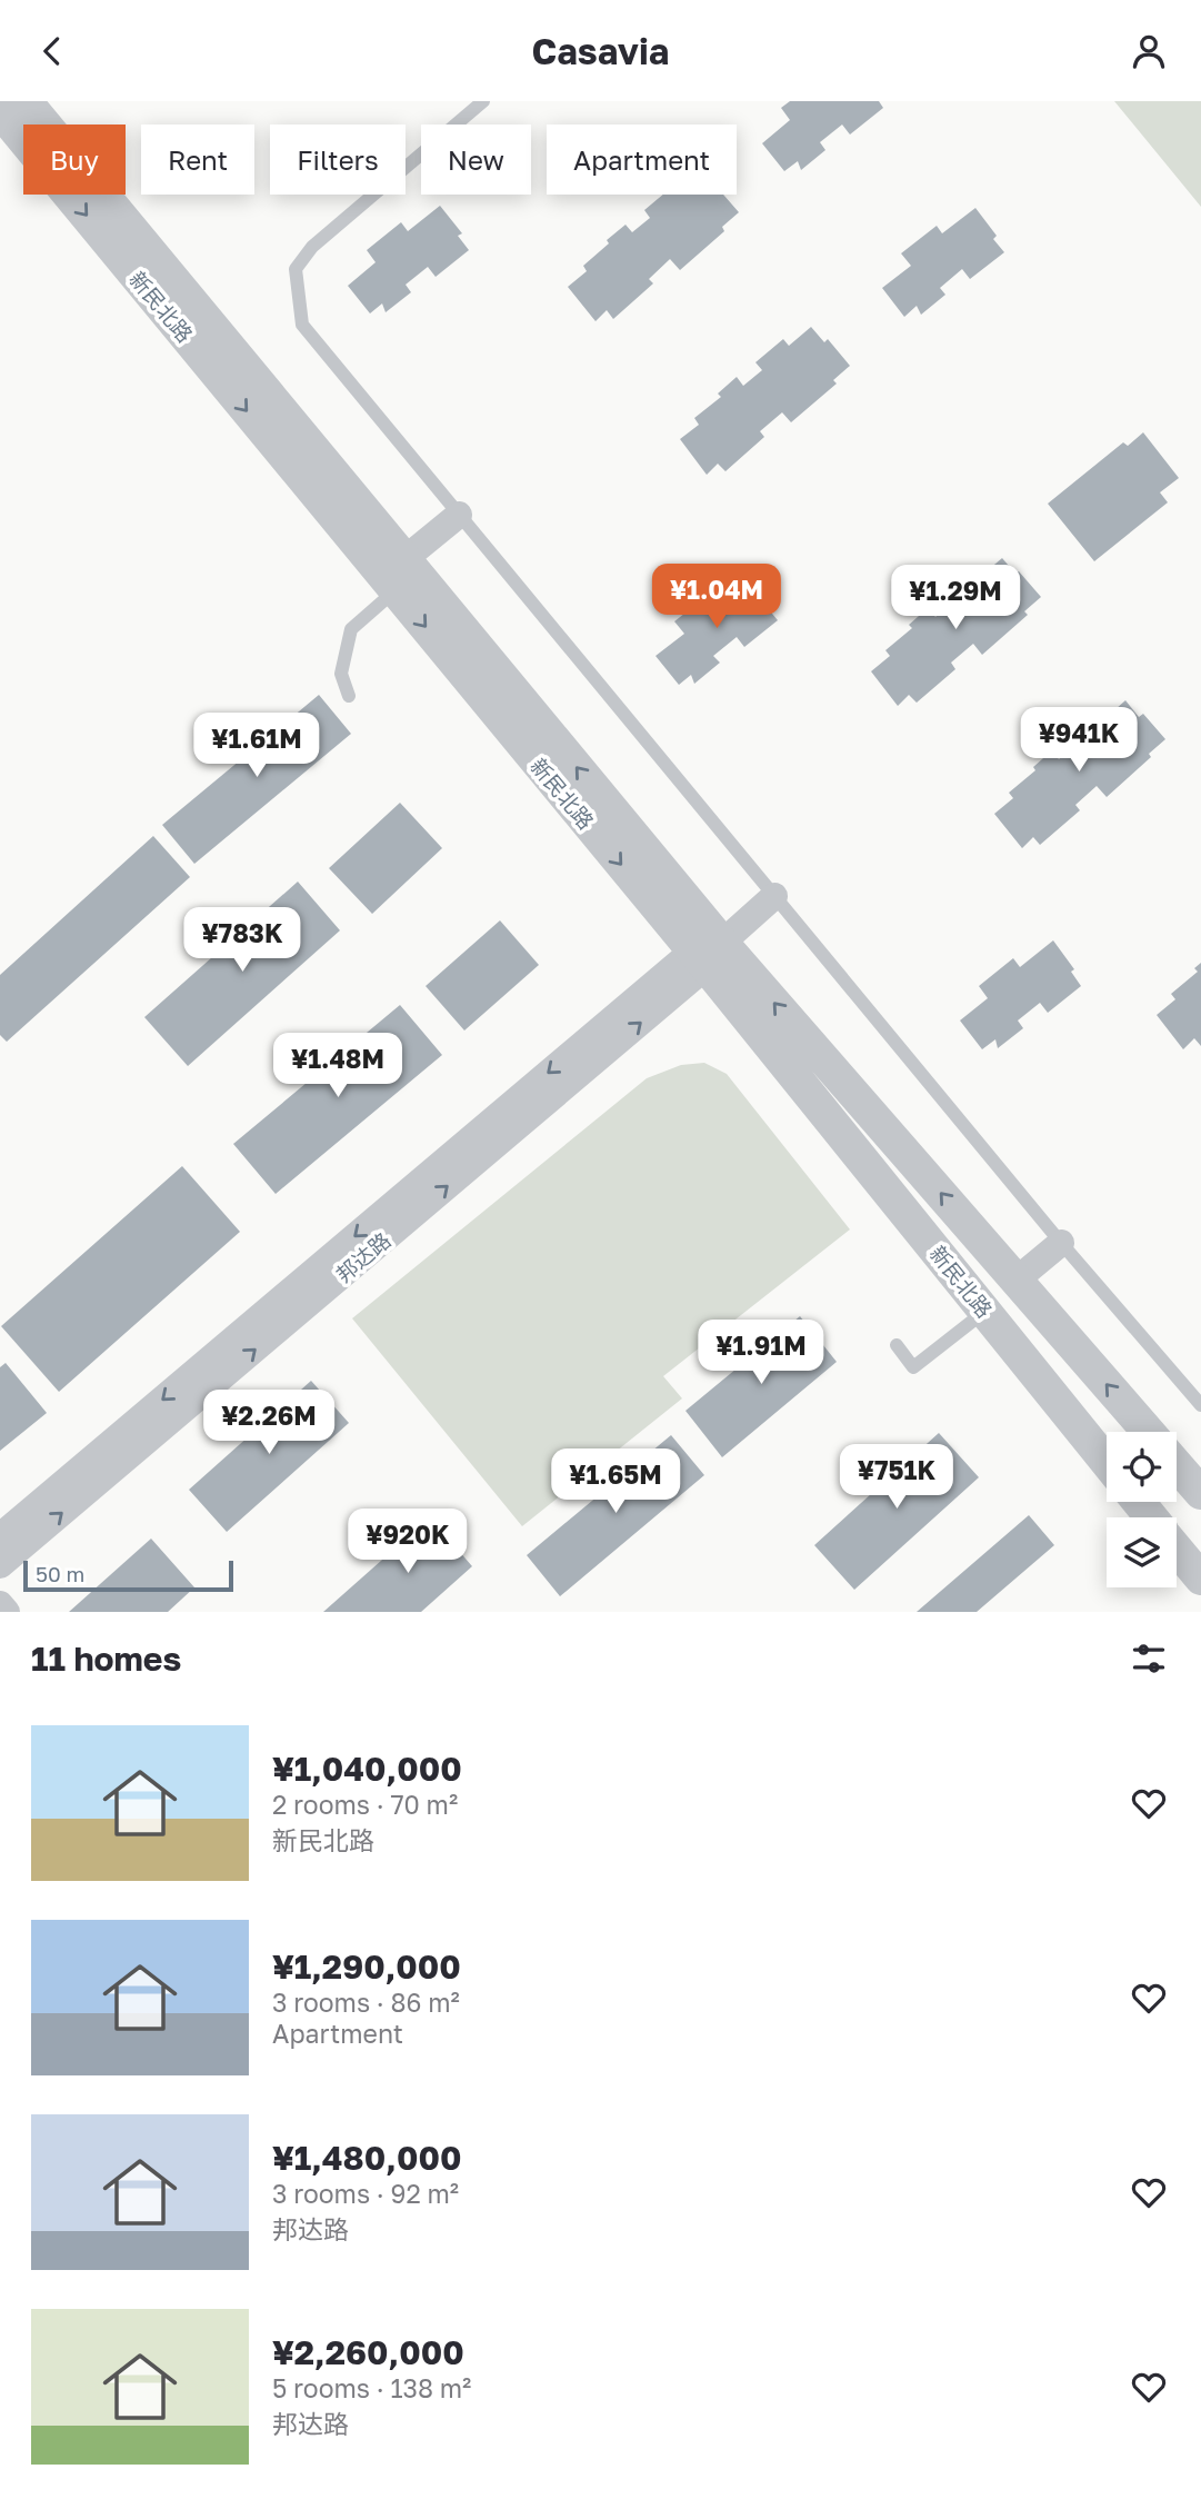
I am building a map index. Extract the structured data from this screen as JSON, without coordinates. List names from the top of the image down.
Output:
{
  "streets": {
    "street": ["新民北路", "邦达路"]
  },
  "crossings": [
    ["新民北路", "邦达路"]
  ],
  "scale_bar": "50 m",
  "page": {
    "header": "Casavia",
    "chip": [
      "Buy",
      "Rent",
      "Filters",
      "New",
      "Apartment"
    ],
    "price": [
      "¥1.04M",
      "¥1.29M",
      "¥941K",
      "¥1.61M",
      "¥783K",
      "¥1.48M",
      "¥1.91M",
      "¥2.26M",
      "¥751K",
      "¥1.65M",
      "¥920K"
    ],
    "scale": "50 m",
    "heading": "11 homes",
    "list": [
      {
        "name": "¥1,040,000",
        "note": "2 rooms · 70 m² · 新民北路"
      },
      {
        "name": "¥1,290,000",
        "note": "3 rooms · 86 m² · Apartment"
      },
      {
        "name": "¥1,480,000",
        "note": "3 rooms · 92 m² · 邦达路"
      },
      {
        "name": "¥2,260,000",
        "note": "5 rooms · 138 m² · 邦达路"
      }
    ]
  }
}
